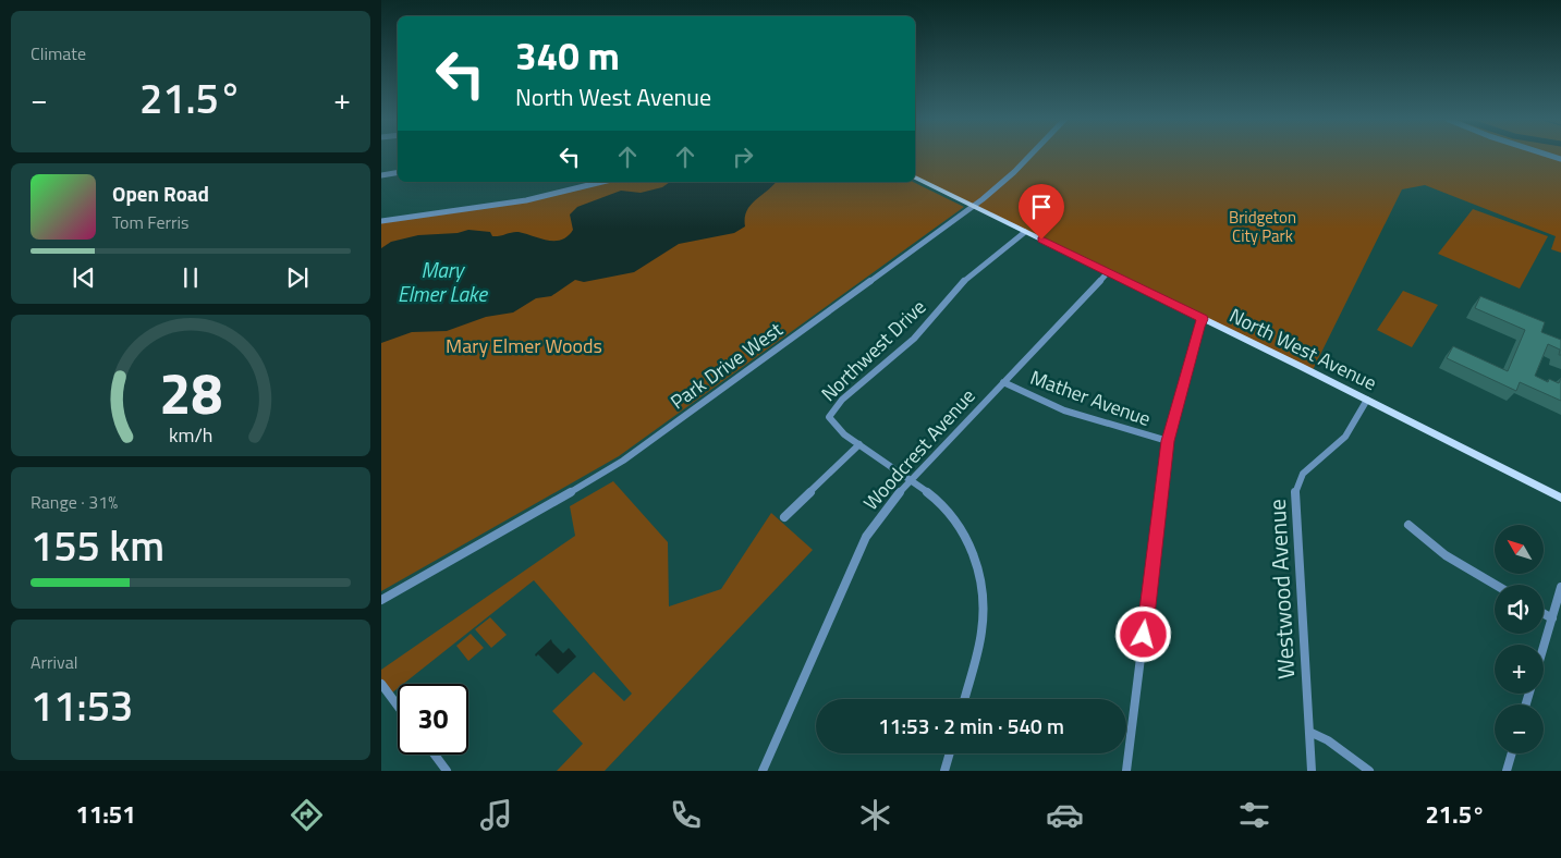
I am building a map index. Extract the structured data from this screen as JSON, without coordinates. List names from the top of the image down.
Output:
{
  "streets": {
    "main road": ["North West Avenue"],
    "street": [
      "Northwest Drive",
      "Park Drive West",
      "Mather Avenue",
      "Woodcrest Avenue",
      "Westwood Avenue"
    ]
  },
  "crossings": [
    ["North West Avenue", "Northwest Drive"],
    ["North West Avenue", "Park Drive West"],
    ["North West Avenue", "Woodcrest Avenue"],
    ["North West Avenue", "Westwood Avenue"],
    ["Mather Avenue", "Woodcrest Avenue"]
  ],
  "water": ["Mary Elmer Lake"],
  "parks": ["Bridgeton City Park", "Mary Elmer Woods"],
  "north": "top left",
  "page": {
    "tile": [
      "Climate",
      ["Range · 31%", "155 km"],
      ["Arrival", "11:53"]
    ],
    "turn": ["340 m", "North West Avenue"],
    "heat": ["−", "21.5°", "+"],
    "song": ["Open Road", "Tom Ferris"],
    "map_buttons": ["+", "−"],
    "limit": "30",
    "trip": "11:53 · 2 min · 540 m",
    "tabs": ["11:51", "21.5°"],
    "gauge": ["28", "km/h"]
  }
}
